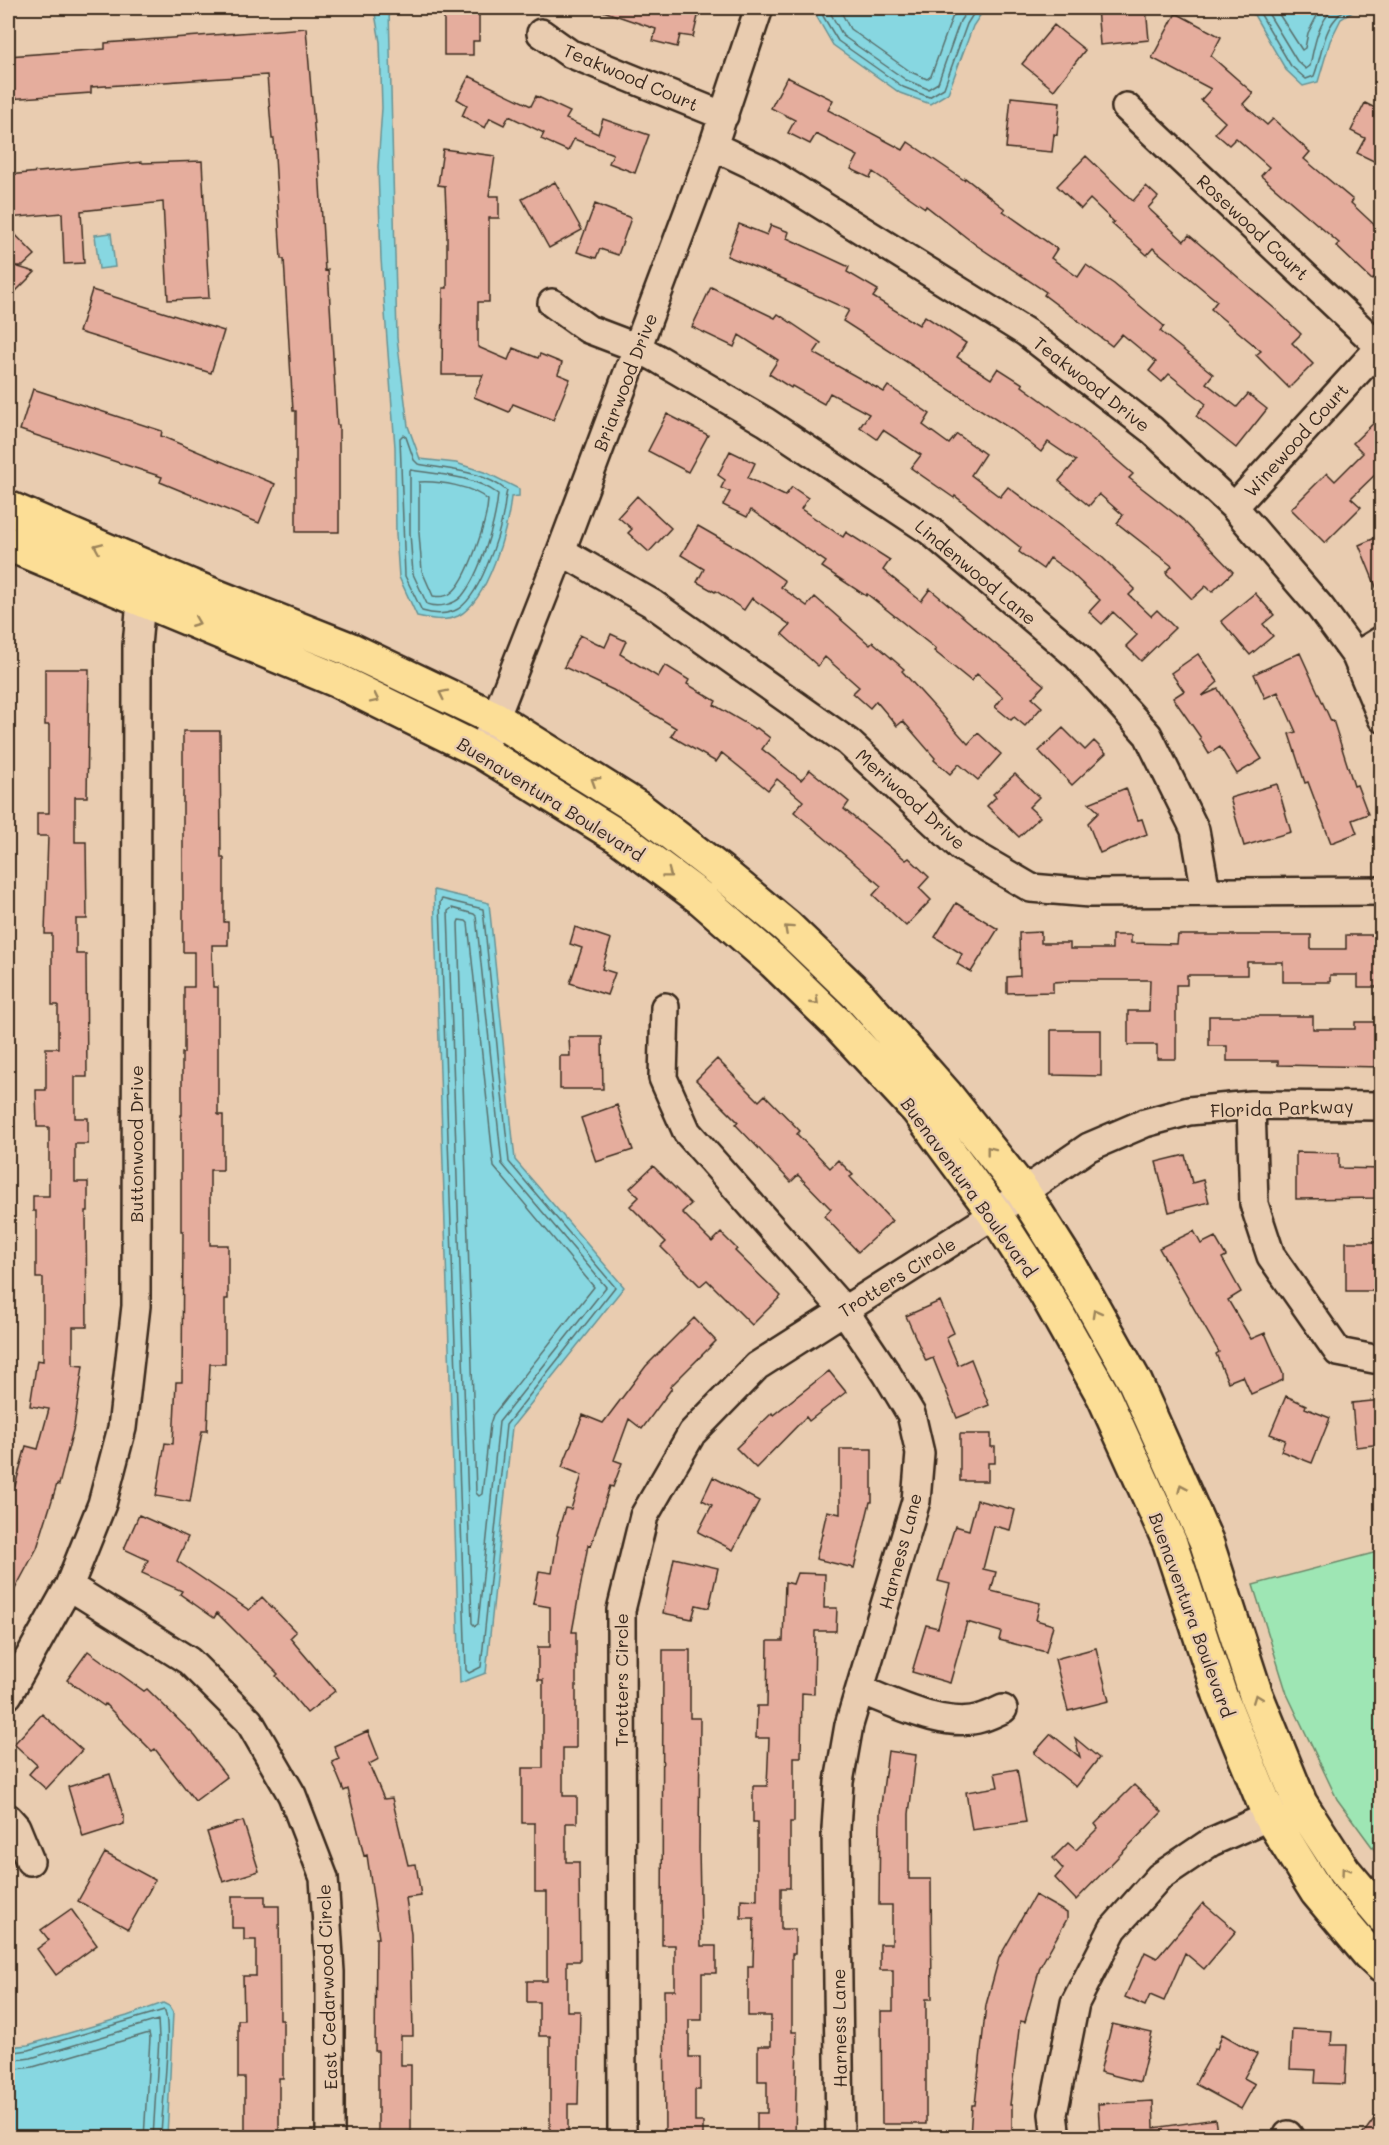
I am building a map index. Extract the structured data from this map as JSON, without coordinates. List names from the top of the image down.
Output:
{
  "streets": {
    "main road": ["Buenaventura Boulevard"],
    "street": [
      "Teakwood Court",
      "Rosewood Court",
      "Briarwood Drive",
      "Teakwood Drive",
      "Winewood Court",
      "Lindenwood Lane",
      "Meriwood Drive",
      "Florida Parkway",
      "Buttonwood Drive",
      "Trotters Circle",
      "Harness Lane",
      "East Cedarwood Circle"
    ]
  },
  "crossings": [
    ["Teakwood Court", "Briarwood Drive"],
    ["Rosewood Court", "Winewood Court"],
    ["Briarwood Drive", "Teakwood Drive"],
    ["Briarwood Drive", "Lindenwood Lane"],
    ["Briarwood Drive", "Buenaventura Boulevard"],
    ["Briarwood Drive", "Meriwood Drive"],
    ["Teakwood Drive", "Winewood Court"],
    ["Lindenwood Lane", "Meriwood Drive"],
    ["Buenaventura Boulevard", "Florida Parkway"],
    ["Buenaventura Boulevard", "Buttonwood Drive"],
    ["Buenaventura Boulevard", "Trotters Circle"],
    ["Florida Parkway", "Trotters Circle"],
    ["Buttonwood Drive", "East Cedarwood Circle"],
    ["Trotters Circle", "Harness Lane"]
  ]
}
